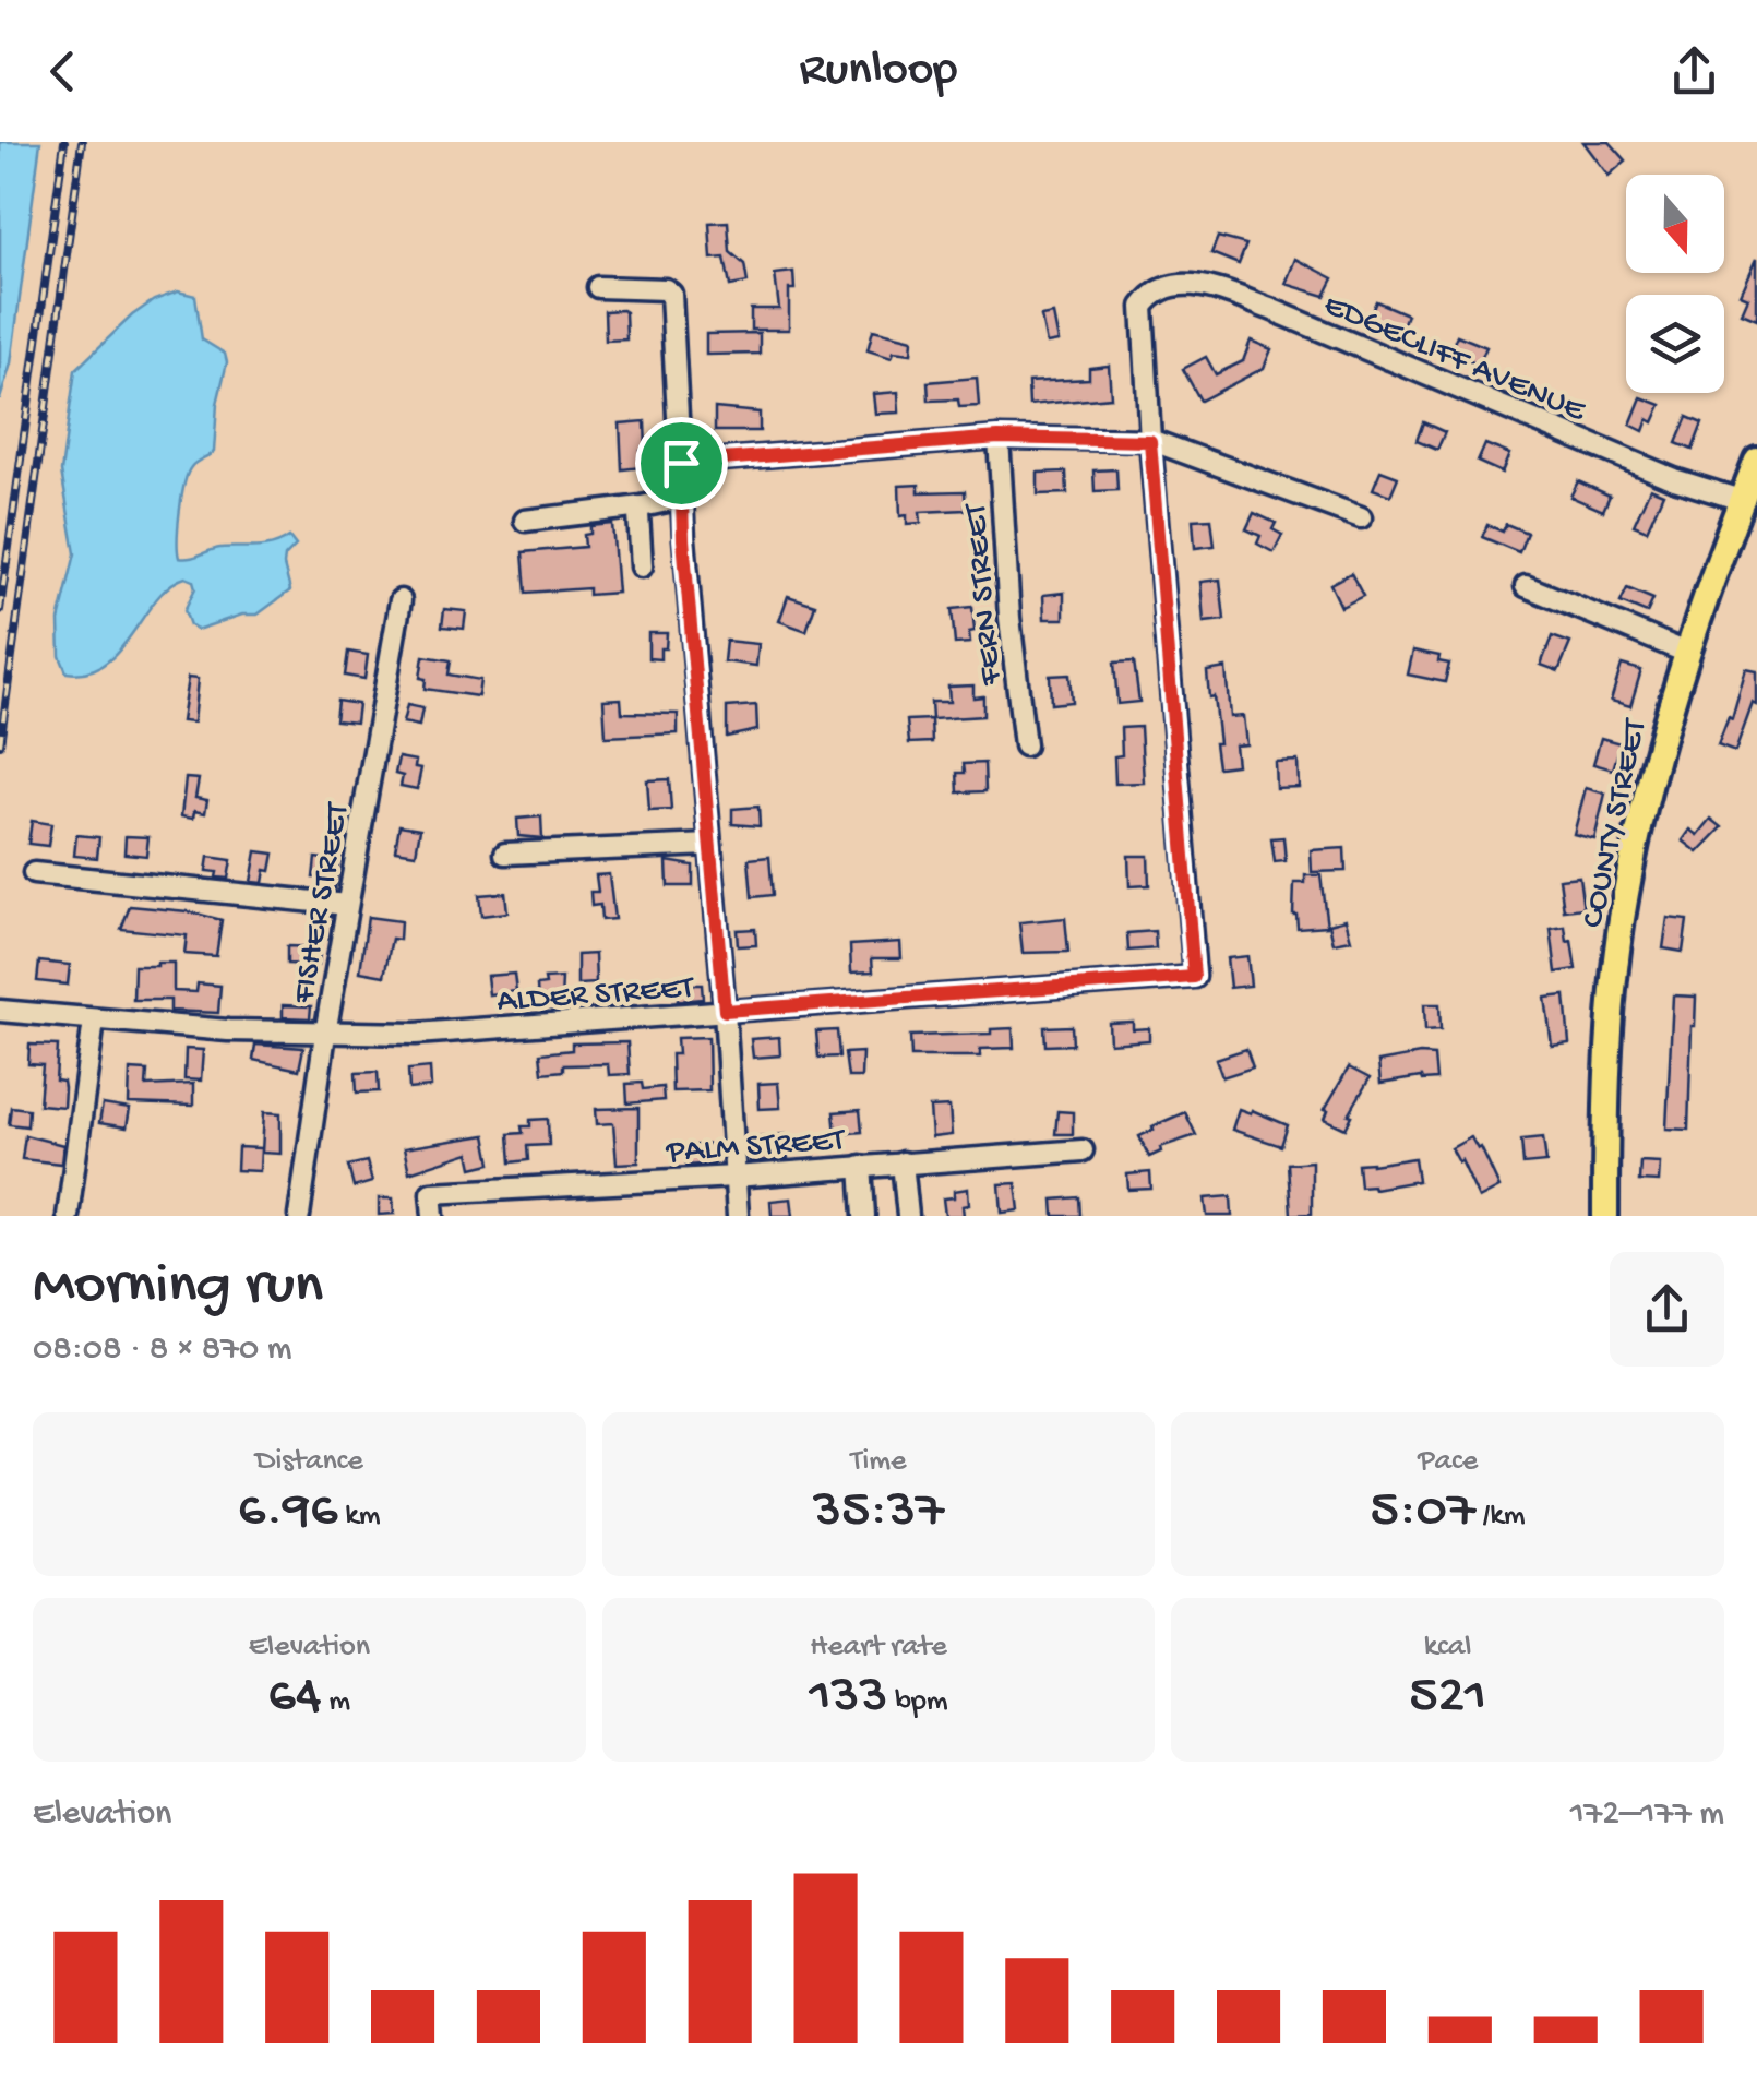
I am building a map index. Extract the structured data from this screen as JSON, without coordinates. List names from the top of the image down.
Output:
{
  "streets": {
    "main road": ["COUNTY STREET"],
    "street": [
      "EDGECLIFF AVENUE",
      "FERN STREET",
      "FISHER STREET",
      "ALDER STREET",
      "PALM STREET"
    ]
  },
  "crossings": [
    ["EDGECLIFF AVENUE", "COUNTY STREET"],
    ["EDGECLIFF AVENUE", "ALDER STREET"],
    ["FISHER STREET", "ALDER STREET"]
  ],
  "north": "bottom",
  "page": {
    "header": "Runloop",
    "heading": ["Morning run", "08:08 · 8 × 870 m"],
    "stats": [
      ["Distance", "6.96 km"],
      ["Time", "35:37"],
      ["Pace", "5:07 /km"],
      ["Elevation", "64 m"],
      ["Heart rate", "133 bpm"],
      ["kcal", "521"]
    ],
    "chart": ["Elevation", "172–177 m"]
  }
}
